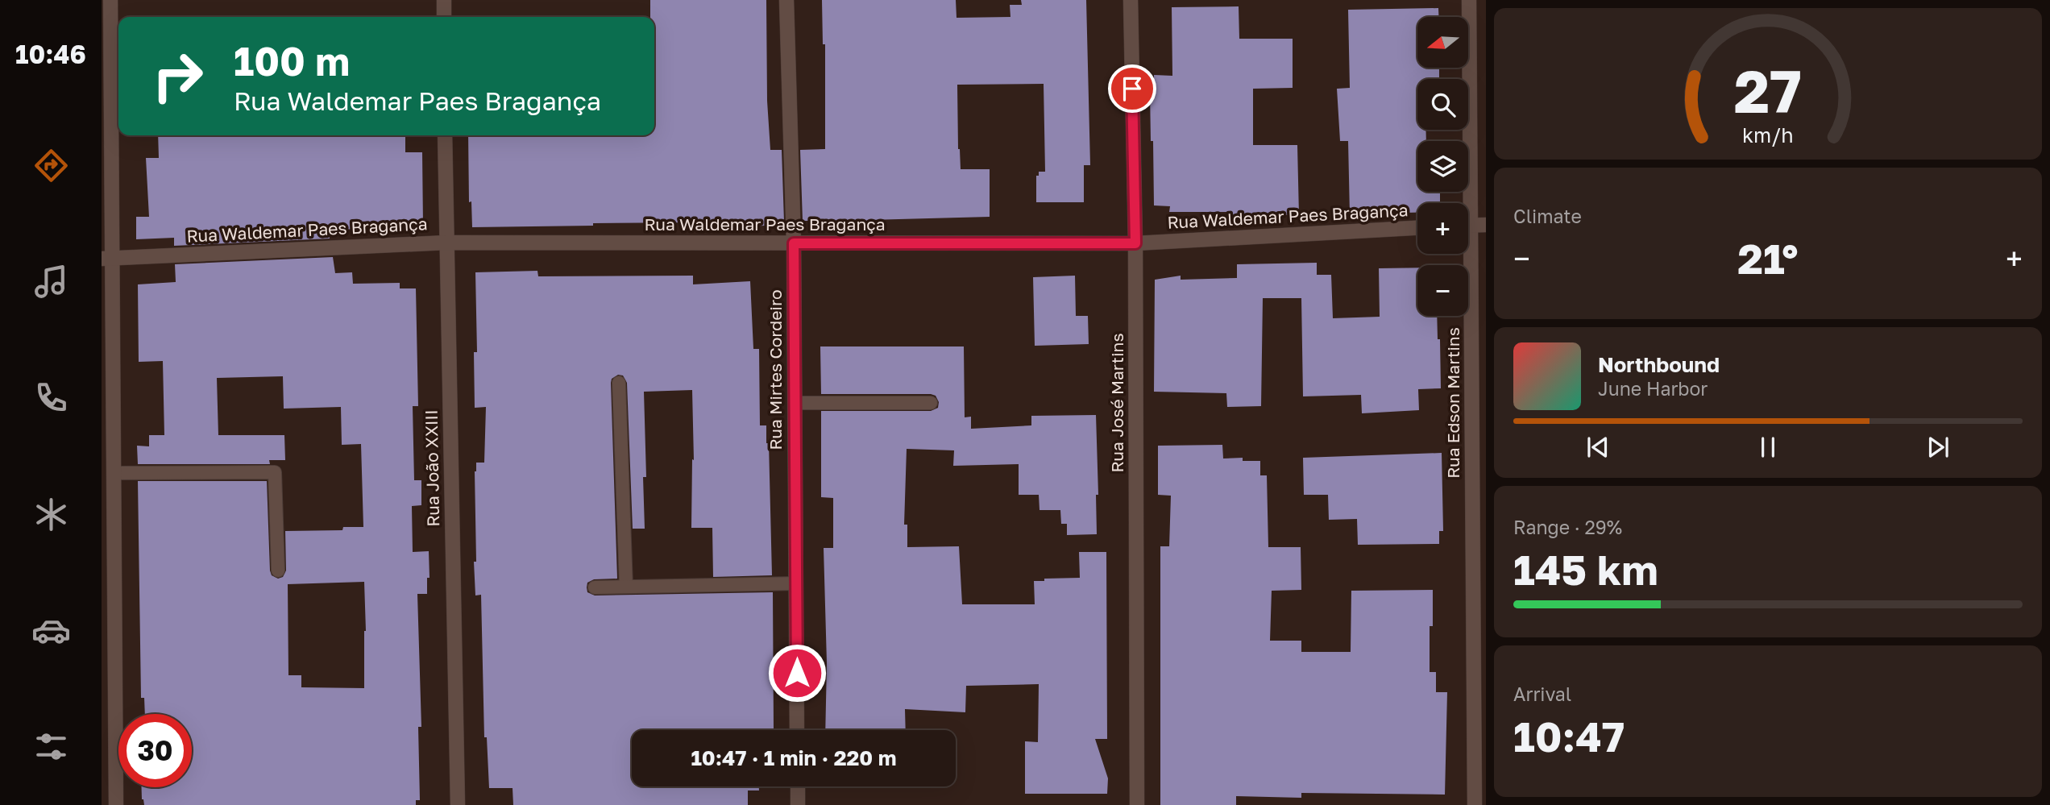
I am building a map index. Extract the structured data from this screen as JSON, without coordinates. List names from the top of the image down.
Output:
{
  "streets": {
    "street": [
      "Rua Waldemar Paes Bragança",
      "Rua Mirtes Cordeiro",
      "Rua José Martins",
      "Rua Edson Martins",
      "Rua João XXIII"
    ]
  },
  "crossings": [
    ["Rua Waldemar Paes Bragança", "Rua Mirtes Cordeiro"],
    ["Rua Waldemar Paes Bragança", "Rua José Martins"],
    ["Rua Waldemar Paes Bragança", "Rua João XXIII"]
  ],
  "north": "left",
  "page": {
    "tabs": "10:46",
    "map_buttons": ["+", "−"],
    "turn": ["100 m", "Rua Waldemar Paes Bragança"],
    "tile": [
      "Climate",
      ["Range · 29%", "145 km"],
      ["Arrival", "10:47"]
    ],
    "heat": ["−", "21°", "+"],
    "song": ["Northbound", "June Harbor"],
    "limit": "30",
    "trip": "10:47 · 1 min · 220 m",
    "gauge": ["27", "km/h"]
  }
}
